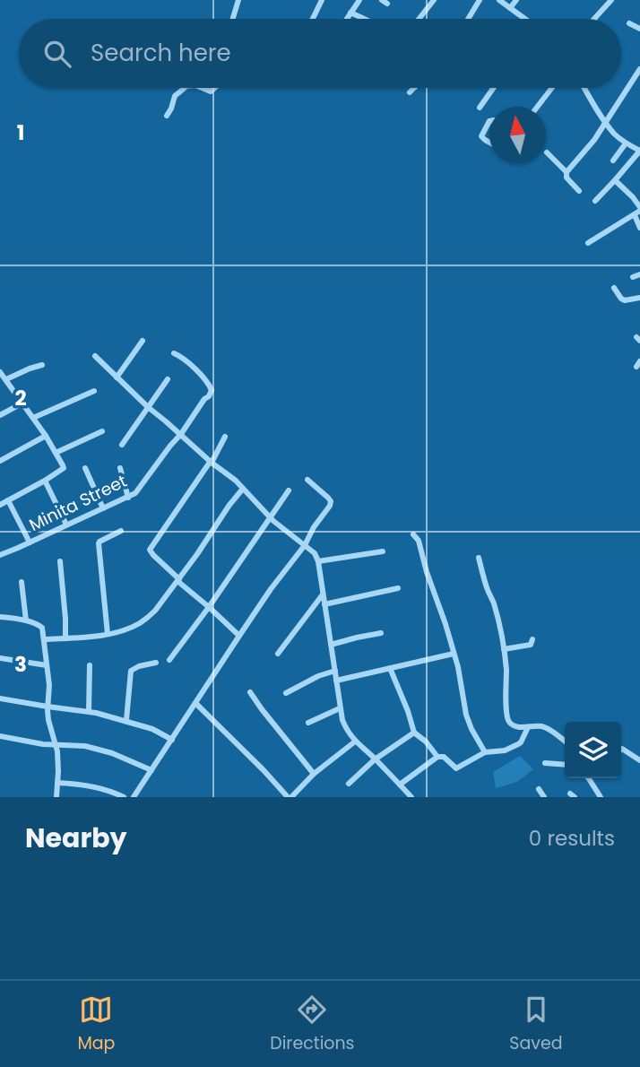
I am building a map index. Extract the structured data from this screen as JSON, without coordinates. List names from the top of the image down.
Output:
{
  "streets": {
    "street": ["Minita Street"]
  },
  "north": "top",
  "page": {
    "search": "Search here",
    "heading": ["Nearby", "0 results"],
    "nav": ["Map", "Directions", "Saved"]
  },
  "grid": {
    "rows": ["1", "2", "3"]
  }
}
